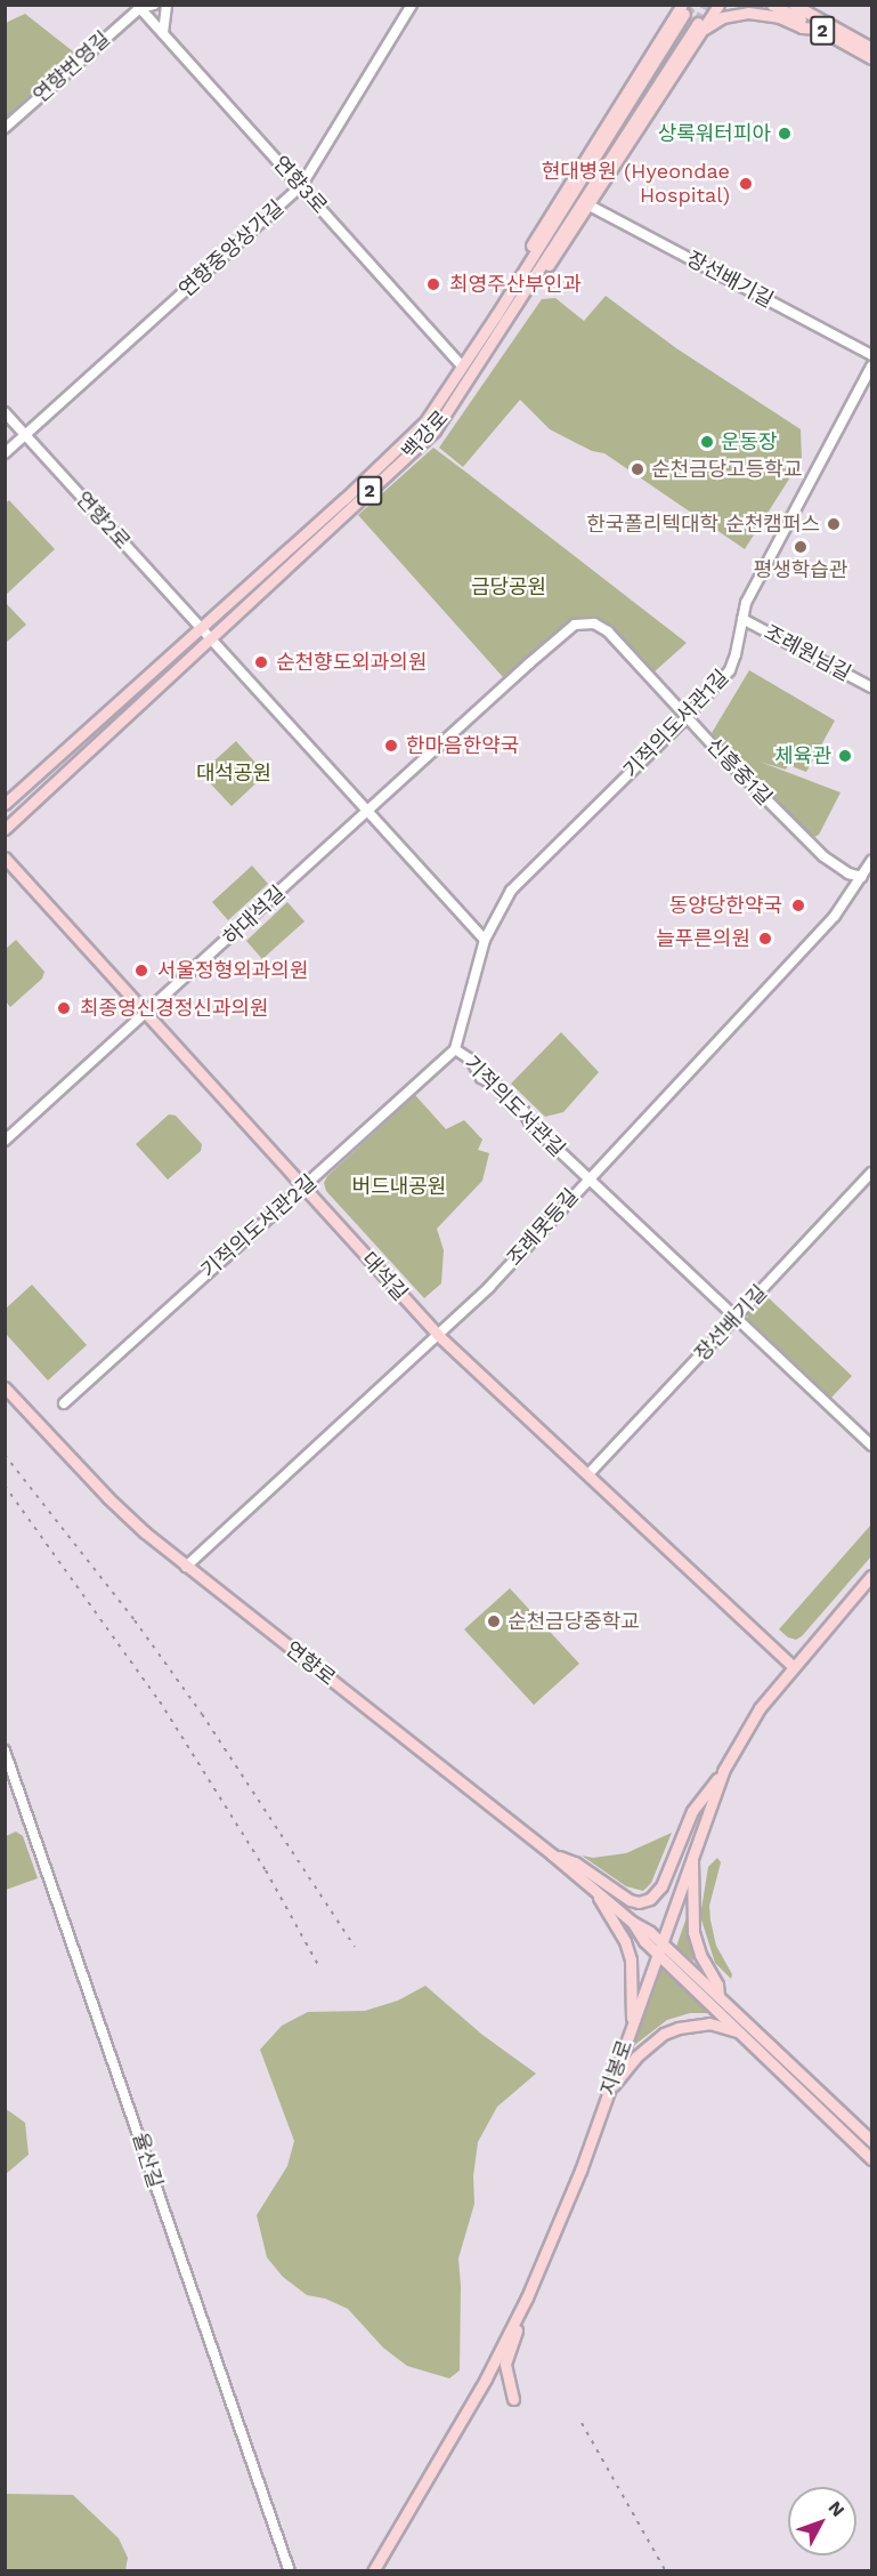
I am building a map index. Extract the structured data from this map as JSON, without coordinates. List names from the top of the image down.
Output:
{
  "streets": {
    "main road": [
      "2",
      "백강로",
      "대석길",
      "연향로",
      "지봉로"
    ],
    "street": [
      "연향번영길",
      "연향3로",
      "연향중앙상가길",
      "장선배기길",
      "연향2로",
      "조례원님길",
      "기적의도서관1길",
      "신흥중1길",
      "하대석길",
      "기적의도서관길",
      "기적의도서관2길",
      "조례못등길",
      "율산길"
    ]
  },
  "crossings": [
    ["2", "장선배기길"],
    ["2", "백강로"],
    ["연향번영길", "연향3로"],
    ["연향3로", "연향중앙상가길"],
    ["연향3로", "백강로"],
    ["연향중앙상가길", "연향2로"],
    ["장선배기길", "기적의도서관길"],
    ["장선배기길", "대석길"],
    ["백강로", "연향2로"],
    ["조례원님길", "기적의도서관1길"],
    ["기적의도서관1길", "신흥중1길"],
    ["기적의도서관1길", "기적의도서관길"],
    ["신흥중1길", "하대석길"],
    ["신흥중1길", "조례못등길"],
    ["하대석길", "대석길"],
    ["기적의도서관길", "기적의도서관2길"],
    ["기적의도서관길", "조례못등길"],
    ["기적의도서관2길", "대석길"],
    ["조례못등길", "대석길"],
    ["조례못등길", "연향로"],
    ["대석길", "지봉로"],
    ["연향로", "지봉로"]
  ],
  "parks": ["금당공원", "대석공원", "버드내공원"],
  "places": [
    "상록워터피아",
    "현대병원 (Hyeondae Hospital)",
    "최영주산부인과",
    "운동장",
    "순천금당고등학교",
    "한국폴리텍대학 순천캠퍼스",
    "평생학습관",
    "순천향도외과의원",
    "한마음한약국",
    "체육관",
    "동양당한약국",
    "늘푸른의원",
    "서울정형외과의원",
    "최종영신경정신과의원",
    "순천금당중학교"
  ],
  "north": "top right"
}
